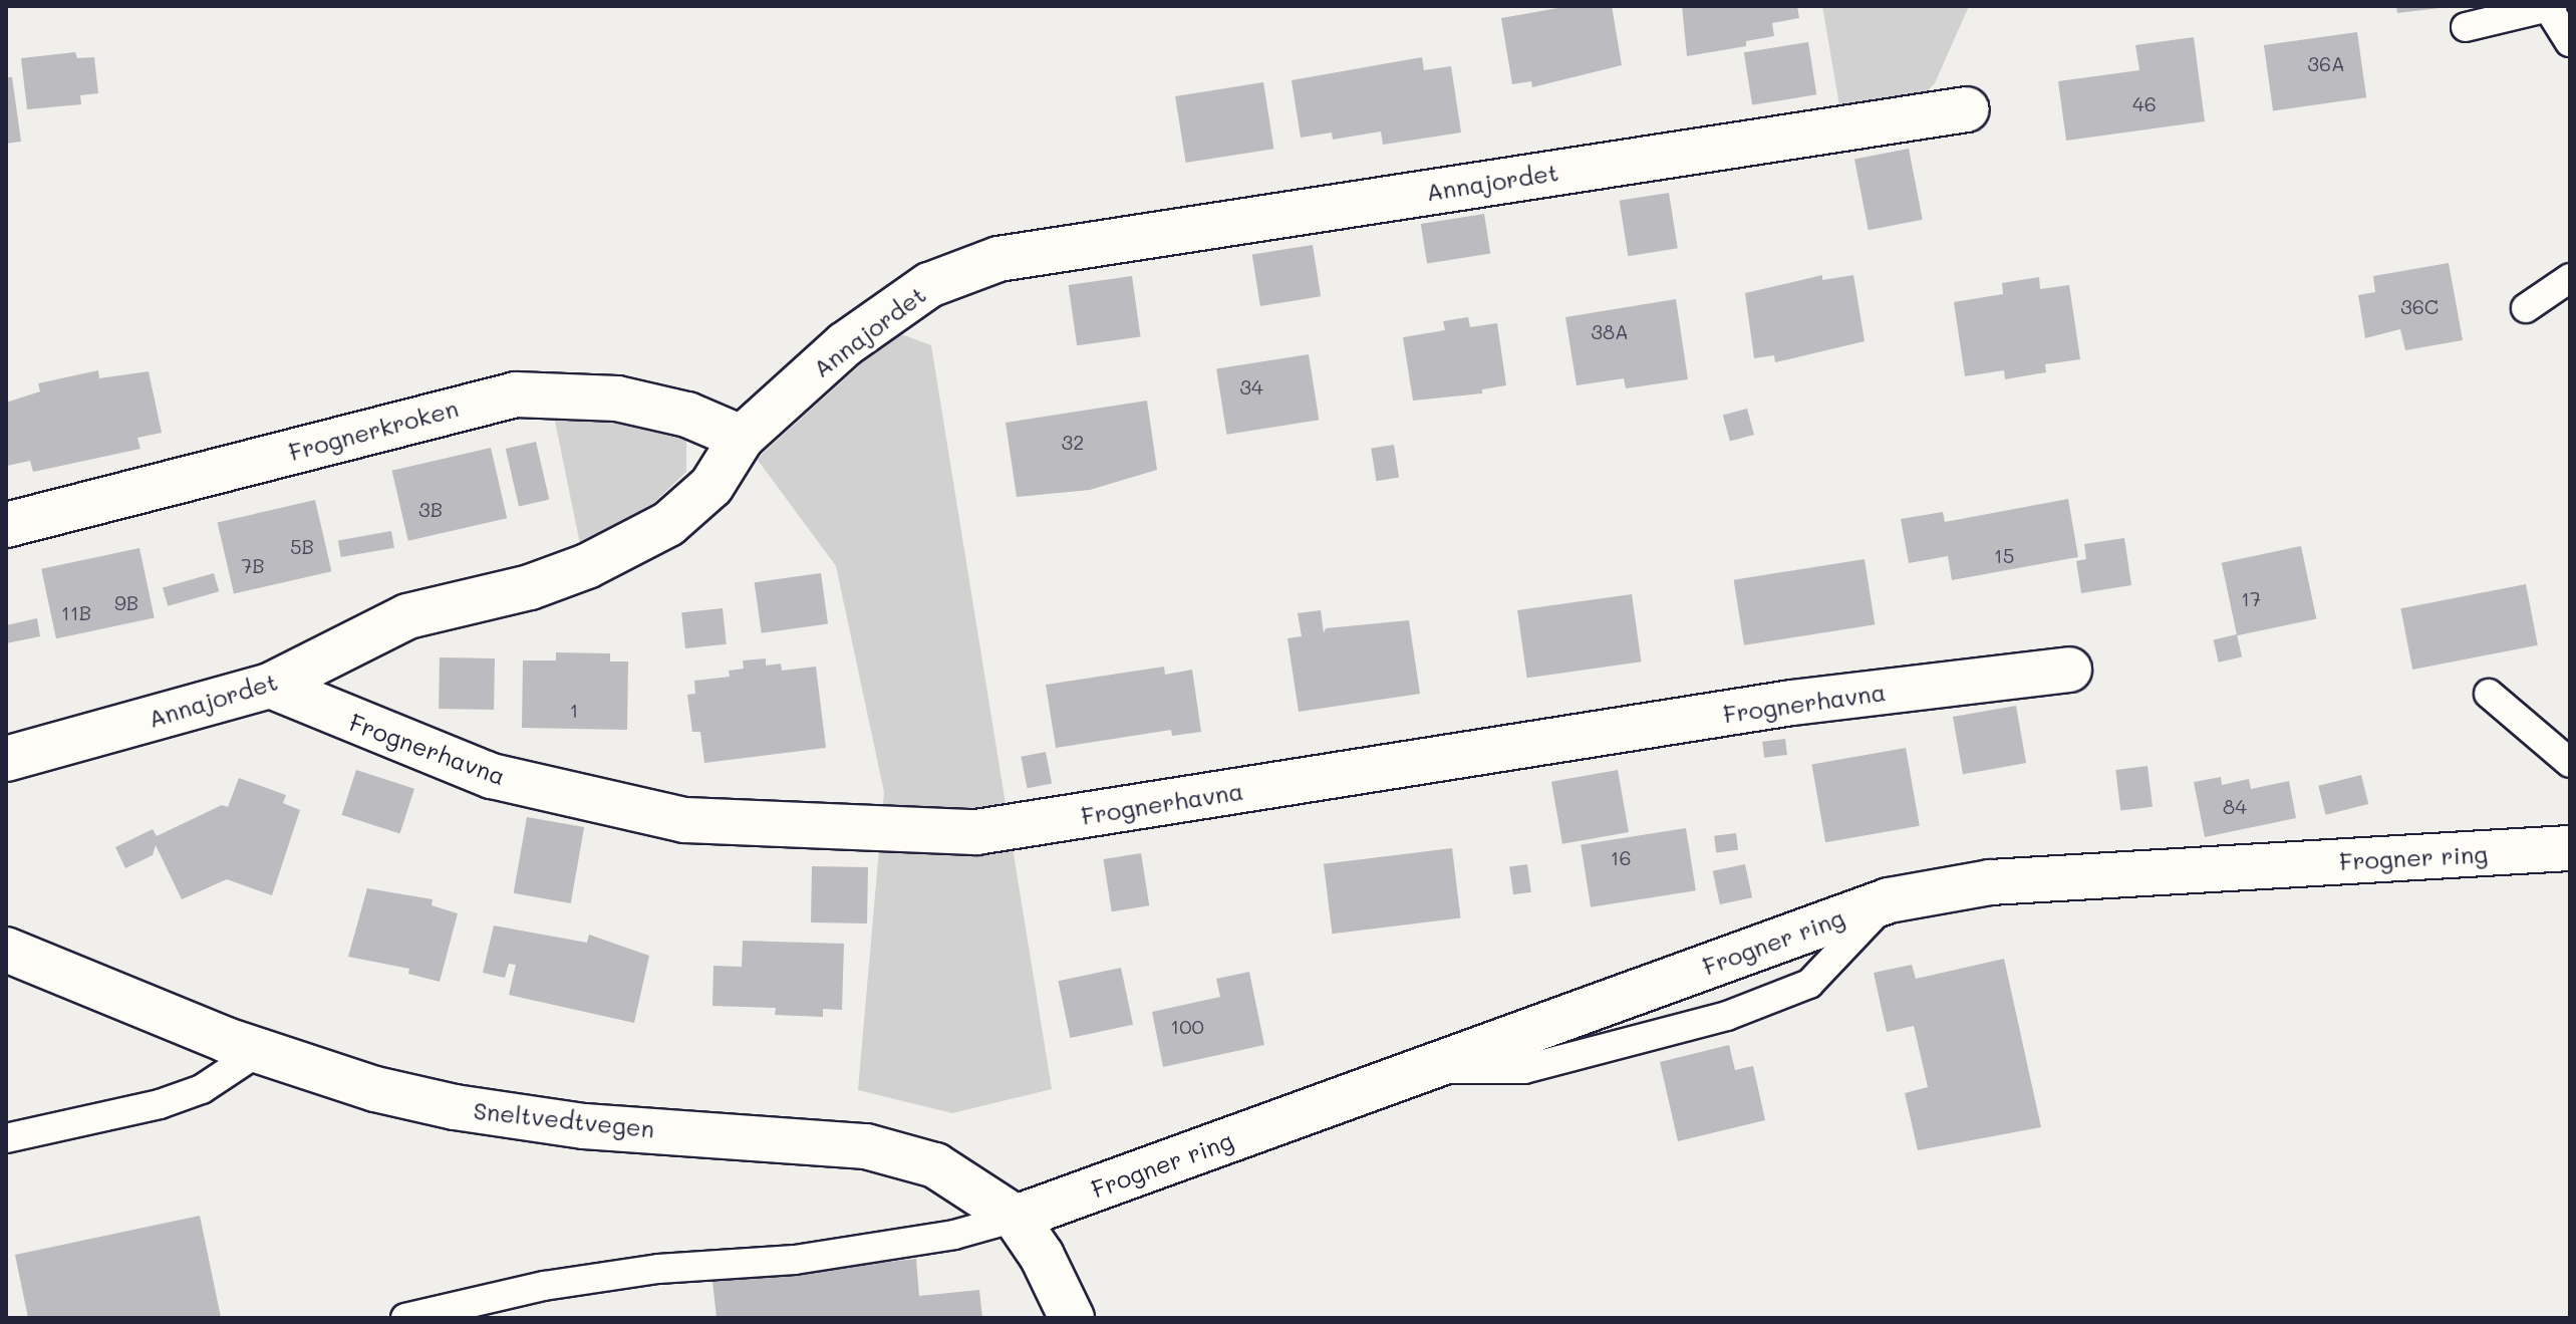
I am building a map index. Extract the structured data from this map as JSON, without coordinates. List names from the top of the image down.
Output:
{
  "streets": {
    "street": [
      "Annajordet",
      "Frognerkroken",
      "Frognerhavna",
      "Frogner ring",
      "Sneltvedtvegen"
    ]
  },
  "crossings": [
    ["Annajordet", "Frognerkroken"],
    ["Annajordet", "Frognerhavna"],
    ["Frogner ring", "Sneltvedtvegen"]
  ],
  "house_numbers": [
    "36A",
    "46",
    "36C",
    "38A",
    "34",
    "32",
    "3B",
    "5B",
    "15",
    "7B",
    "17",
    "9B",
    "11B",
    "1",
    "84",
    "16",
    "100"
  ]
}
